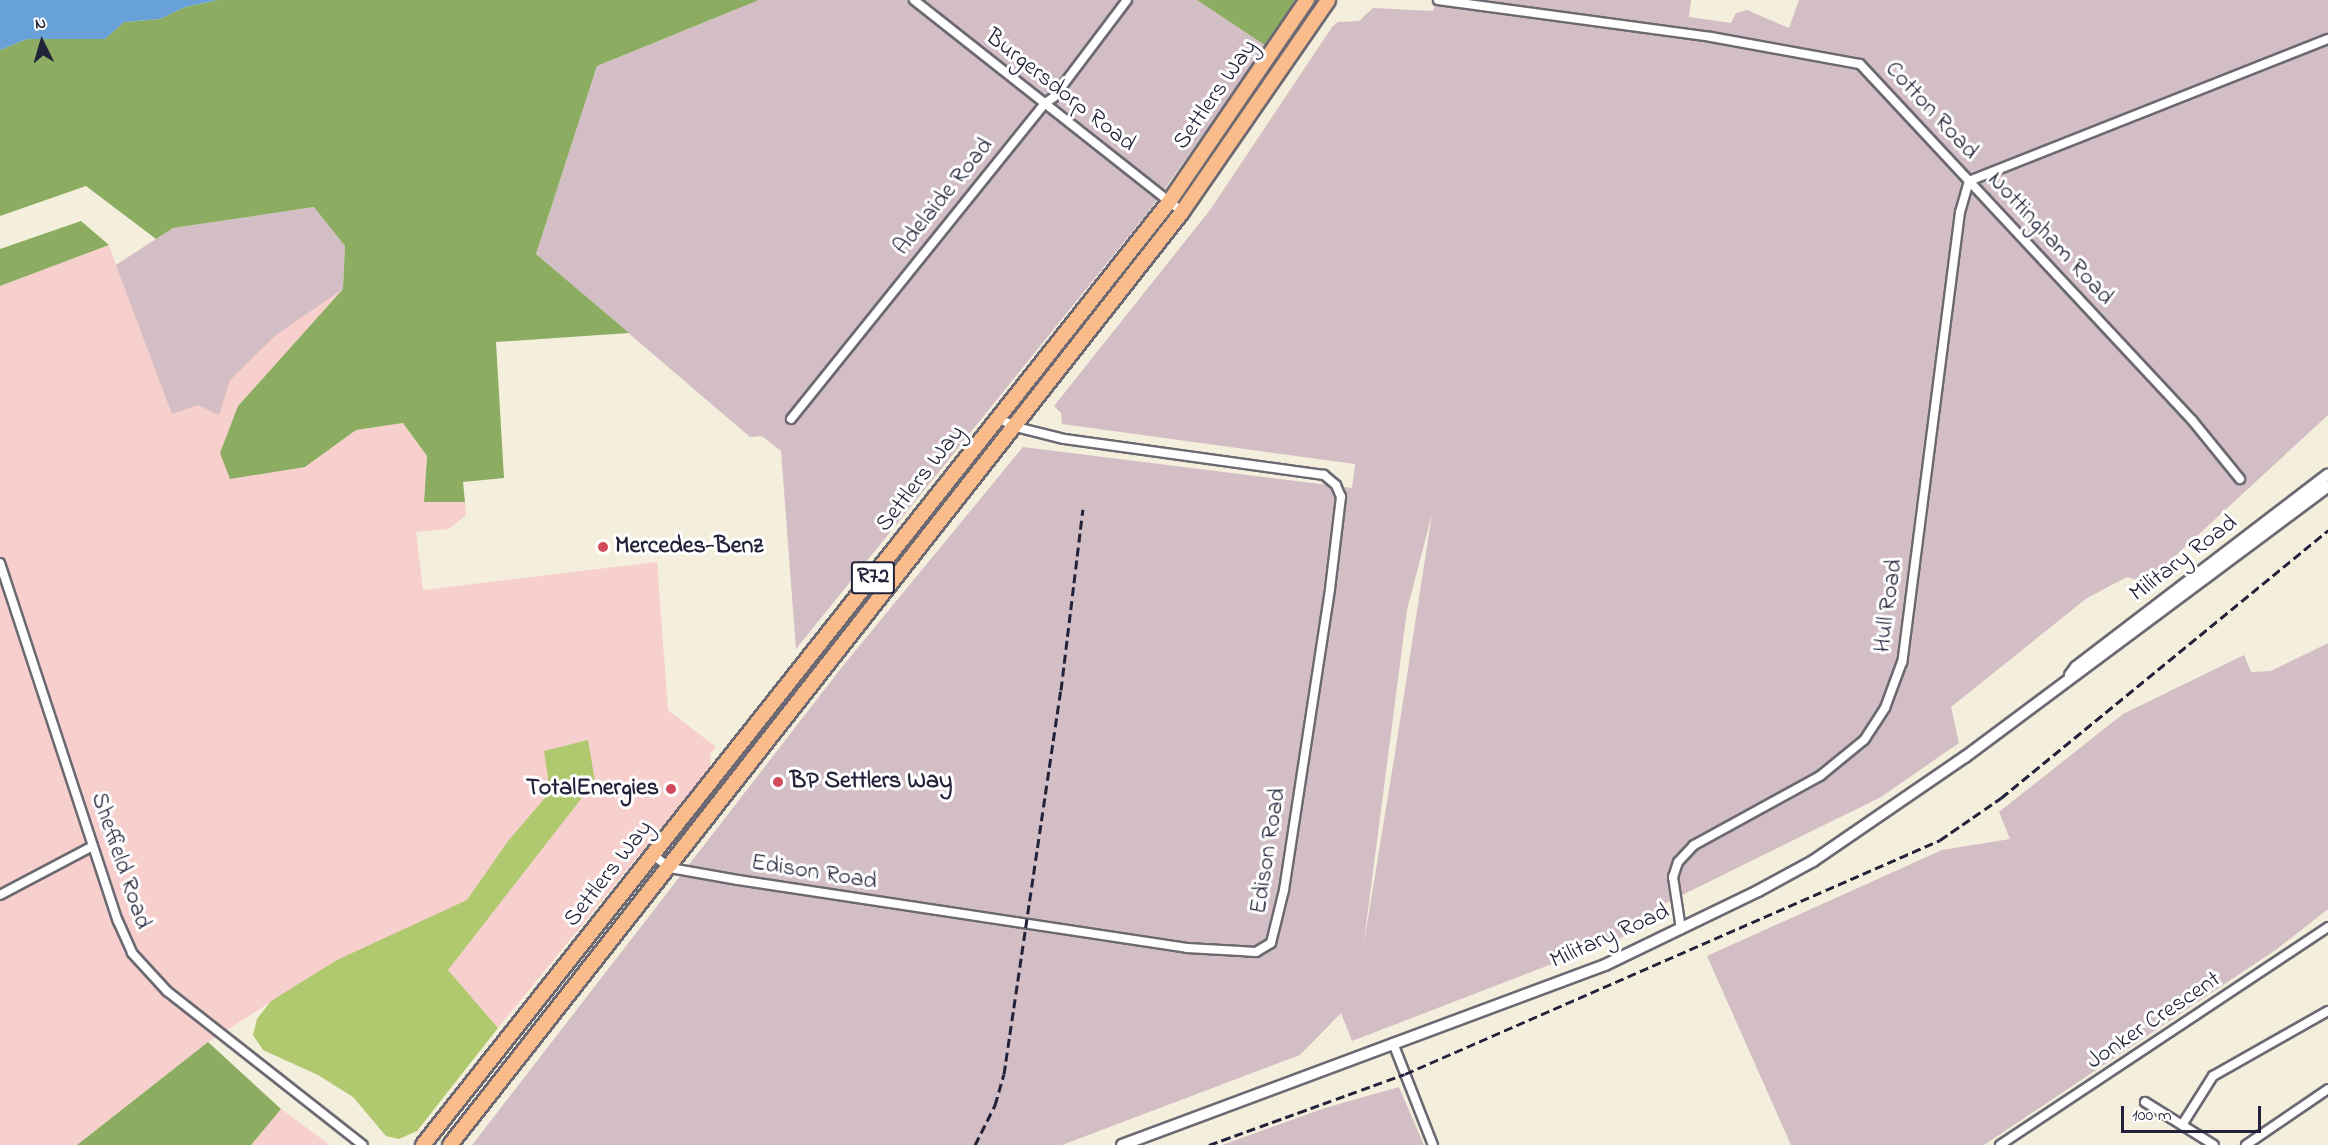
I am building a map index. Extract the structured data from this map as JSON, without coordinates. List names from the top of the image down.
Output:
{
  "streets": {
    "main road": ["Settlers Way", "R72"],
    "street": [
      "Burgersdorp Road",
      "Cotton Road",
      "Adelaide Road",
      "Nottingham Road",
      "Military Road",
      "Hull Road",
      "Edison Road",
      "Sheffield Road",
      "Jonker Crescent"
    ]
  },
  "crossings": [
    ["Burgersdorp Road", "Settlers Way"],
    ["Burgersdorp Road", "Adelaide Road"],
    ["Settlers Way", "Edison Road"],
    ["Cotton Road", "Nottingham Road"],
    ["Cotton Road", "Hull Road"],
    ["Nottingham Road", "Hull Road"],
    ["Military Road", "Hull Road"]
  ],
  "places": ["Mercedes-Benz", "BP Settlers Way", "TotalEnergies"],
  "scale_bar": "100 m",
  "north": "top"
}
